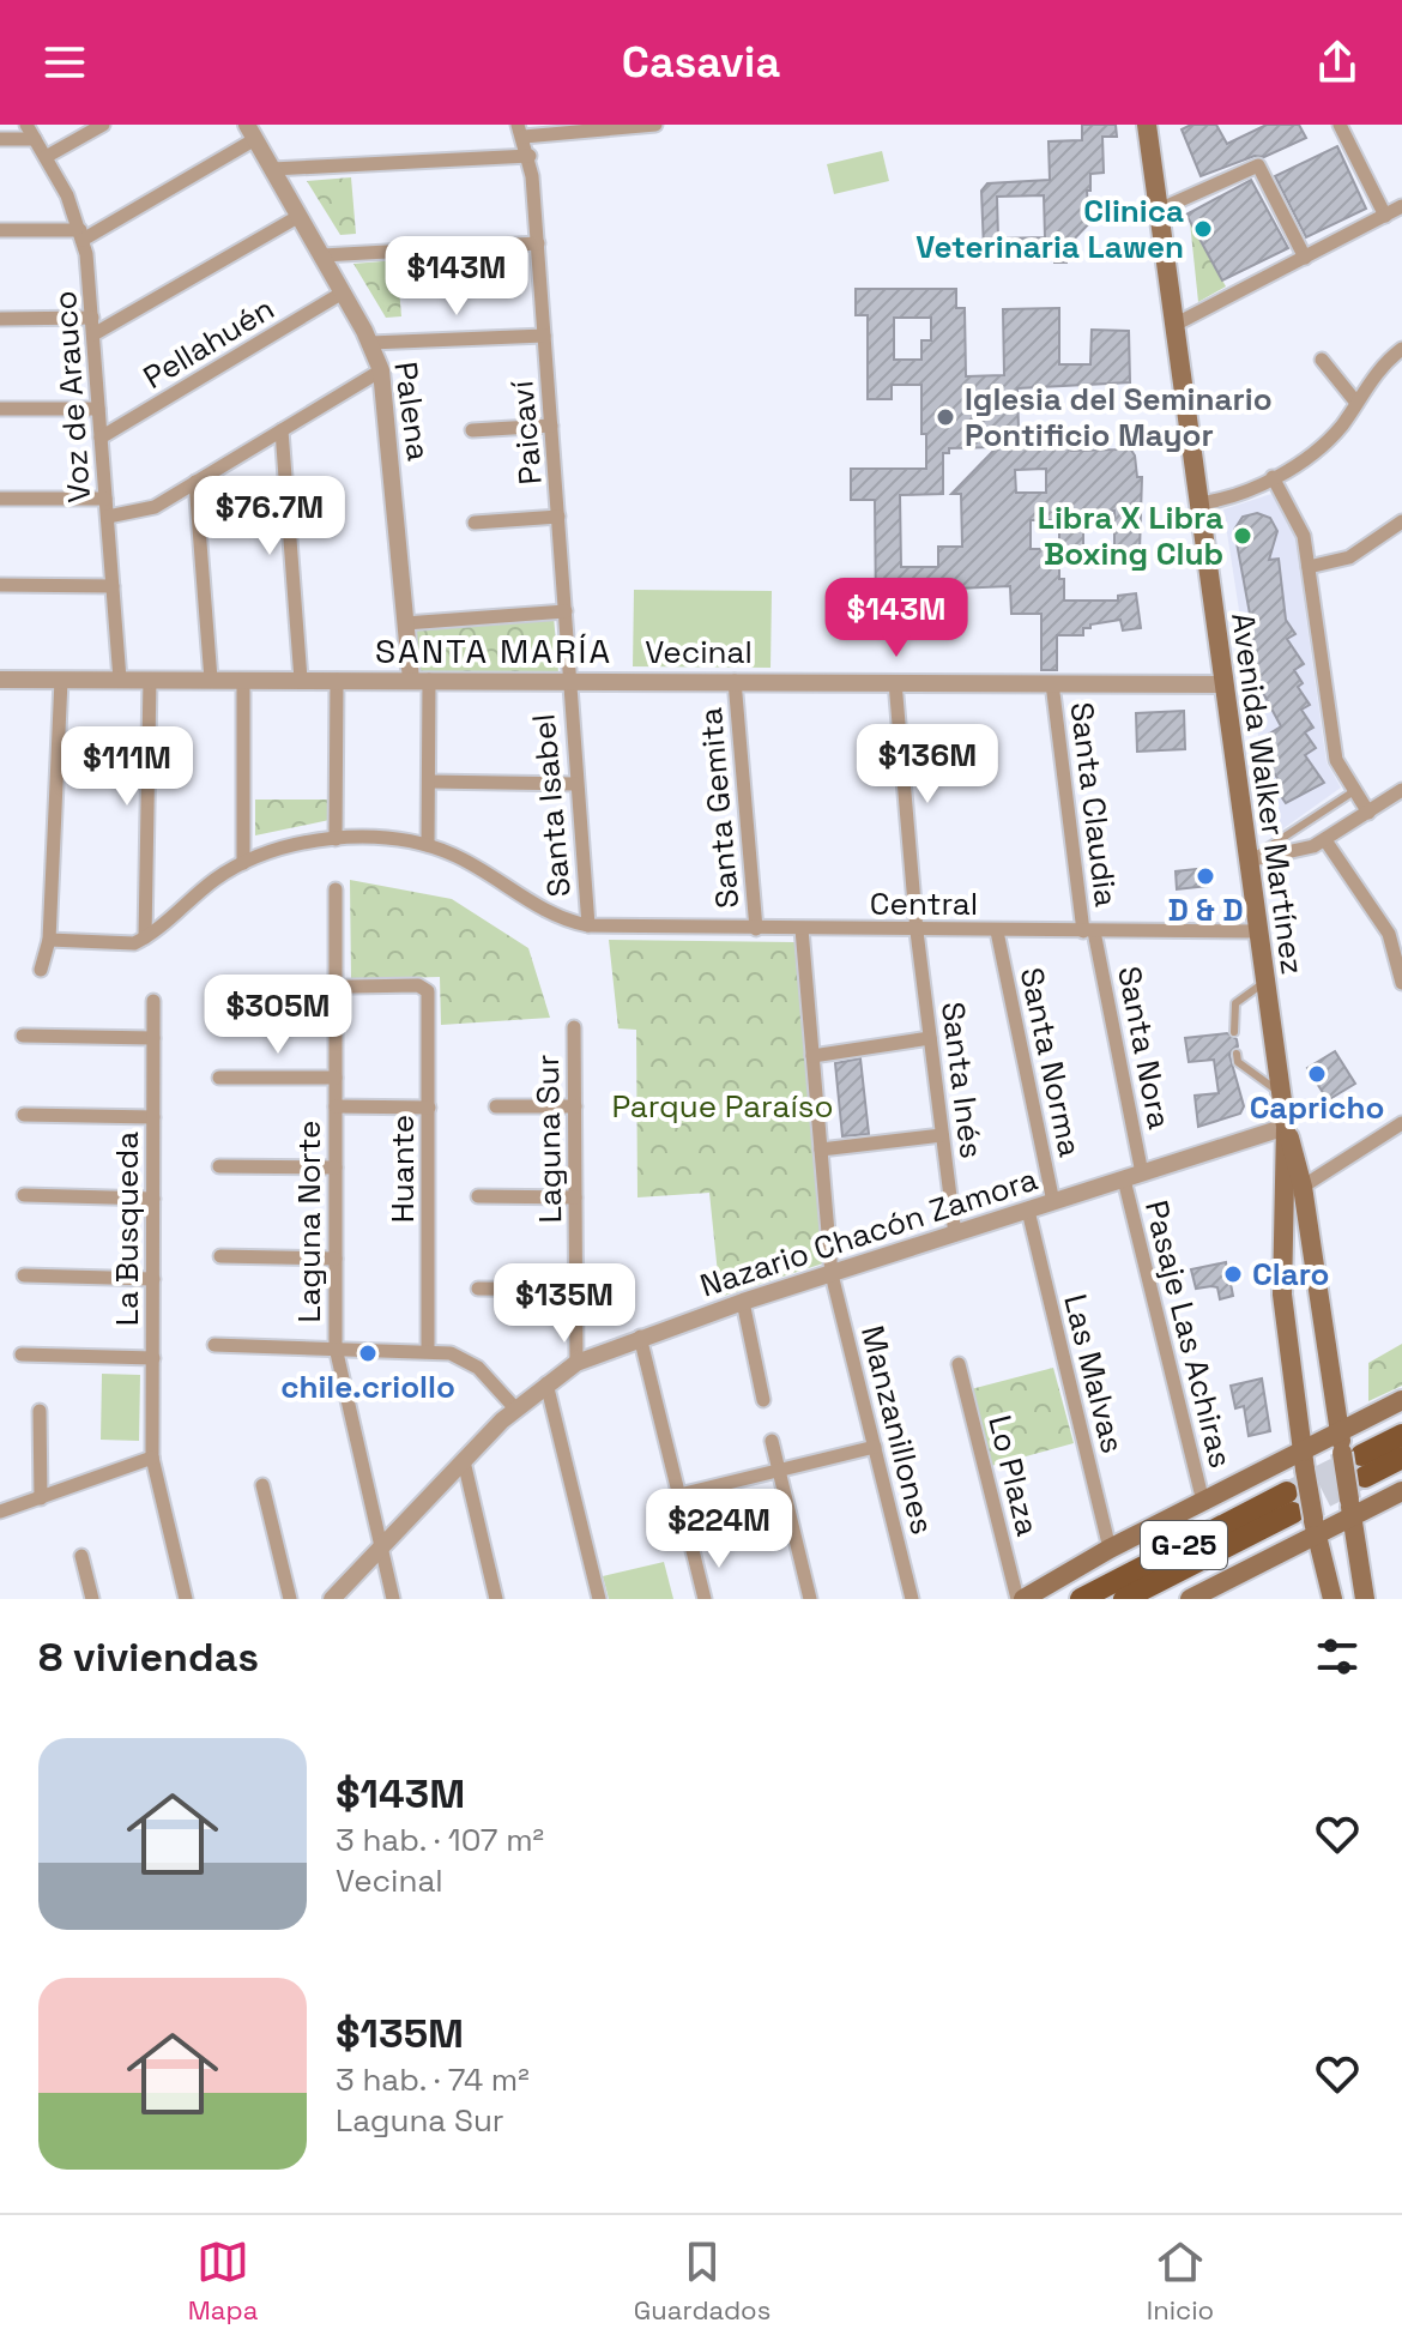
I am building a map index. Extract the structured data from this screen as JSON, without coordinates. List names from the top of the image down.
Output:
{
  "streets": {
    "main road": ["Avenida Walker Martínez", "G-25"],
    "street": [
      "Pellahuén",
      "Voz de Arauco",
      "Palena",
      "Paicaví",
      "Vecinal",
      "Santa Claudia",
      "Santa Isabel",
      "Santa Gemita",
      "Central",
      "Santa Nora",
      "Santa Norma",
      "Santa Inés",
      "Laguna Sur",
      "Huante",
      "Laguna Norte",
      "La Busqueda",
      "Nazario Chacón Zamora",
      "Pasaje Las Achiras",
      "Las Malvas",
      "Manzanillones",
      "Lo Plaza"
    ]
  },
  "crossings": [
    ["Pellahuén", "Voz de Arauco"],
    ["Pellahuén", "Palena"],
    ["Voz de Arauco", "Vecinal"],
    ["Palena", "Vecinal"],
    ["Paicaví", "Vecinal"],
    ["Paicaví", "Santa Isabel"],
    ["Vecinal", "Avenida Walker Martínez"],
    ["Vecinal", "Santa Claudia"],
    ["Vecinal", "Santa Isabel"],
    ["Vecinal", "Santa Gemita"],
    ["Vecinal", "Santa Inés"],
    ["Avenida Walker Martínez", "Central"],
    ["Avenida Walker Martínez", "Nazario Chacón Zamora"],
    ["Avenida Walker Martínez", "G-25"],
    ["Santa Claudia", "Central"],
    ["Santa Claudia", "Santa Nora"],
    ["Santa Isabel", "Central"],
    ["Santa Gemita", "Central"],
    ["Central", "Santa Nora"],
    ["Central", "Santa Norma"],
    ["Central", "Santa Inés"],
    ["Central", "Manzanillones"],
    ["Santa Nora", "Nazario Chacón Zamora"],
    ["Santa Norma", "Nazario Chacón Zamora"],
    ["Santa Inés", "Nazario Chacón Zamora"],
    ["Laguna Sur", "Nazario Chacón Zamora"],
    ["Huante", "Laguna Norte"],
    ["Laguna Norte", "Nazario Chacón Zamora"],
    ["Nazario Chacón Zamora", "Pasaje Las Achiras"],
    ["Nazario Chacón Zamora", "Las Malvas"],
    ["Nazario Chacón Zamora", "Manzanillones"]
  ],
  "districts": ["SANTA MARÍA"],
  "parks": ["Parque Paraíso"],
  "places": [
    "Clinica Veterinaria Lawen",
    "Iglesia del Seminario Pontificio Mayor",
    "Libra X Libra Boxing Club",
    "D & D",
    "Capricho",
    "Claro",
    "chile.criollo"
  ],
  "page": {
    "header": "Casavia",
    "price": [
      "$143M",
      "$76.7M",
      "$143M",
      "$136M",
      "$111M",
      "$305M",
      "$135M",
      "$224M"
    ],
    "heading": "8 viviendas",
    "list": [
      {
        "name": "$143M",
        "note": "3 hab. · 107 m² · Vecinal"
      },
      {
        "name": "$135M",
        "note": "3 hab. · 74 m² · Laguna Sur"
      }
    ],
    "tabs": ["Mapa", "Guardados", "Inicio"]
  }
}
